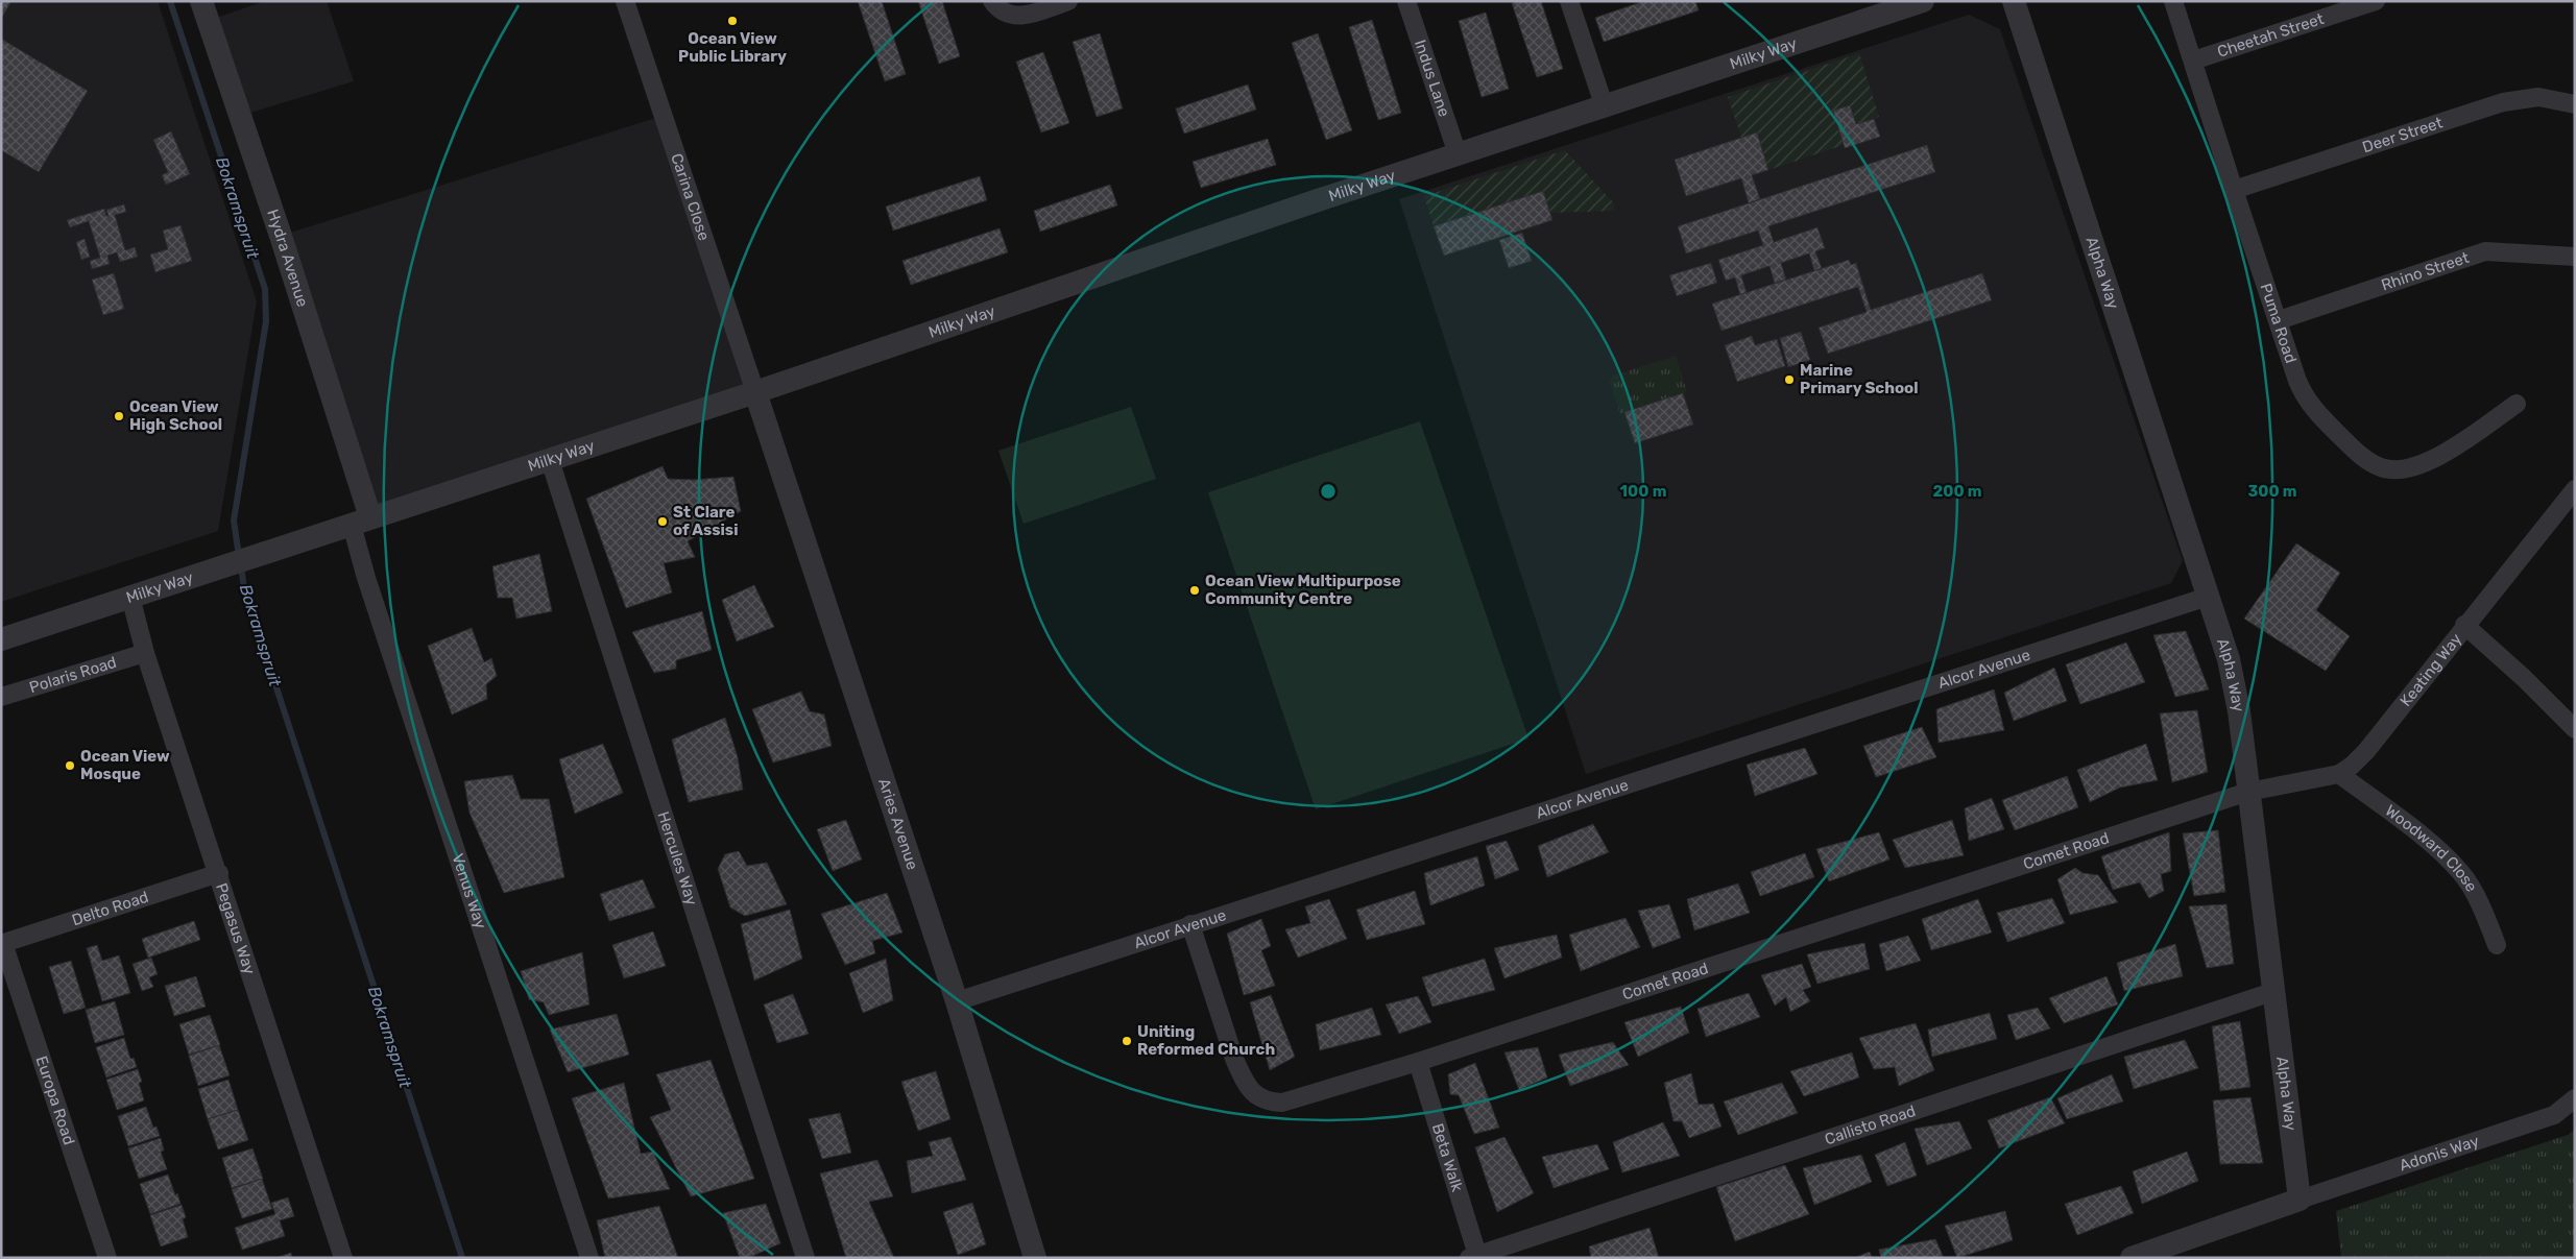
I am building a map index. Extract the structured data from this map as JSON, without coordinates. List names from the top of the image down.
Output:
{
  "streets": {
    "street": [
      "Cheetah Street",
      "Milky Way",
      "Indus Lane",
      "Deer Street",
      "Carina Close",
      "Hydra Avenue",
      "Rhino Street",
      "Alpha Way",
      "Puma Road",
      "Alcor Avenue",
      "Keating Way",
      "Polaris Road",
      "Aries Avenue",
      "Comet Road",
      "Woodward Close",
      "Hercules Way",
      "Venus Way",
      "Delto Road",
      "Pegasus Way",
      "Europa Road",
      "Callisto Road",
      "Adonis Way",
      "Beta Walk"
    ]
  },
  "crossings": [
    ["Cheetah Street", "Puma Road"],
    ["Milky Way", "Indus Lane"],
    ["Milky Way", "Carina Close"],
    ["Milky Way", "Hydra Avenue"],
    ["Milky Way", "Aries Avenue"],
    ["Milky Way", "Hercules Way"],
    ["Milky Way", "Venus Way"],
    ["Milky Way", "Pegasus Way"],
    ["Deer Street", "Puma Road"],
    ["Carina Close", "Aries Avenue"],
    ["Hydra Avenue", "Venus Way"],
    ["Rhino Street", "Puma Road"],
    ["Alpha Way", "Alcor Avenue"],
    ["Alpha Way", "Keating Way"],
    ["Alpha Way", "Comet Road"],
    ["Alpha Way", "Callisto Road"],
    ["Alpha Way", "Adonis Way"],
    ["Alcor Avenue", "Aries Avenue"],
    ["Alcor Avenue", "Comet Road"],
    ["Keating Way", "Comet Road"],
    ["Keating Way", "Woodward Close"],
    ["Polaris Road", "Pegasus Way"],
    ["Comet Road", "Beta Walk"],
    ["Delto Road", "Pegasus Way"],
    ["Delto Road", "Europa Road"],
    ["Callisto Road", "Beta Walk"]
  ],
  "water": ["Bokramspruit"],
  "places": [
    "Ocean View Public Library",
    "Marine Primary School",
    "Ocean View High School",
    "St Clare of Assisi",
    "Ocean View Multipurpose Community Centre",
    "Ocean View Mosque",
    "Uniting Reformed Church"
  ],
  "rings": ["100 m", "200 m", "300 m"]
}
